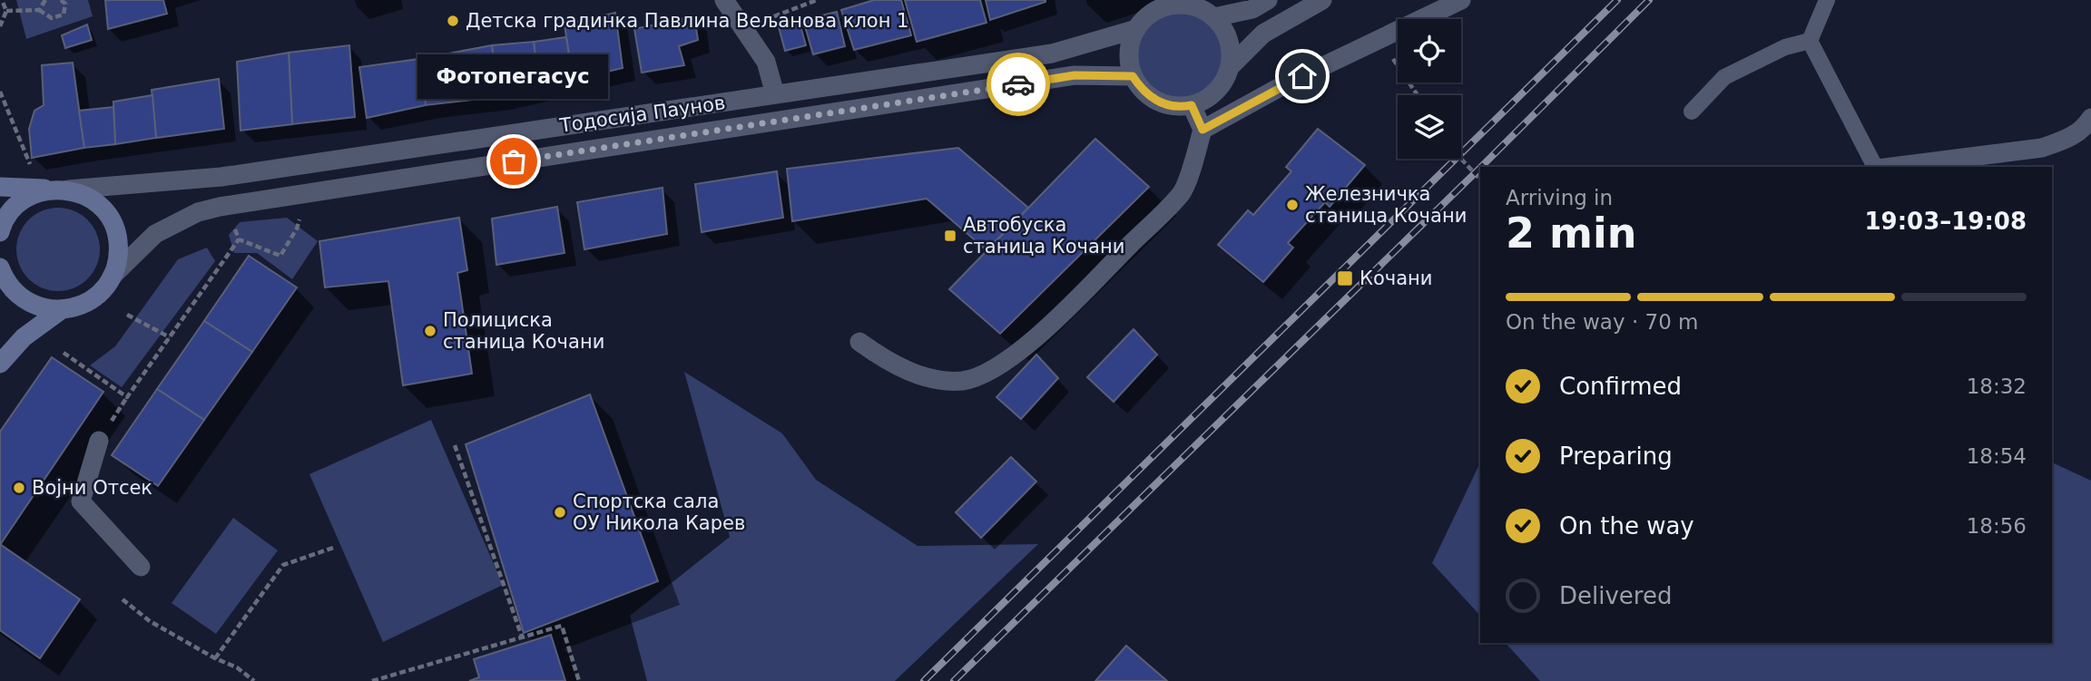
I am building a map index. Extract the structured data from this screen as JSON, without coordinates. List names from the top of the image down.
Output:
{
  "streets": {
    "street": ["Тодосија Паунов"]
  },
  "places": {
    "other": [
      "Детска градинка Павлина Вељанова клон 1",
      "Фотопегасус",
      "Железничка станица Кочани",
      "Полициска станица Кочани",
      "Војни Отсек",
      "Спортска сала ОУ Никола Карев"
    ],
    "transit": ["Автобуска станица Кочани", "Кочани"]
  },
  "page": {
    "bubble": "Фотопегасус",
    "heading": ["2 min", "Arriving in", "19:03–19:08"],
    "bar": "On the way · 70 m",
    "list": [
      ["Confirmed", "18:32"],
      ["Preparing", "18:54"],
      ["On the way", "18:56"],
      "Delivered"
    ]
  }
}
